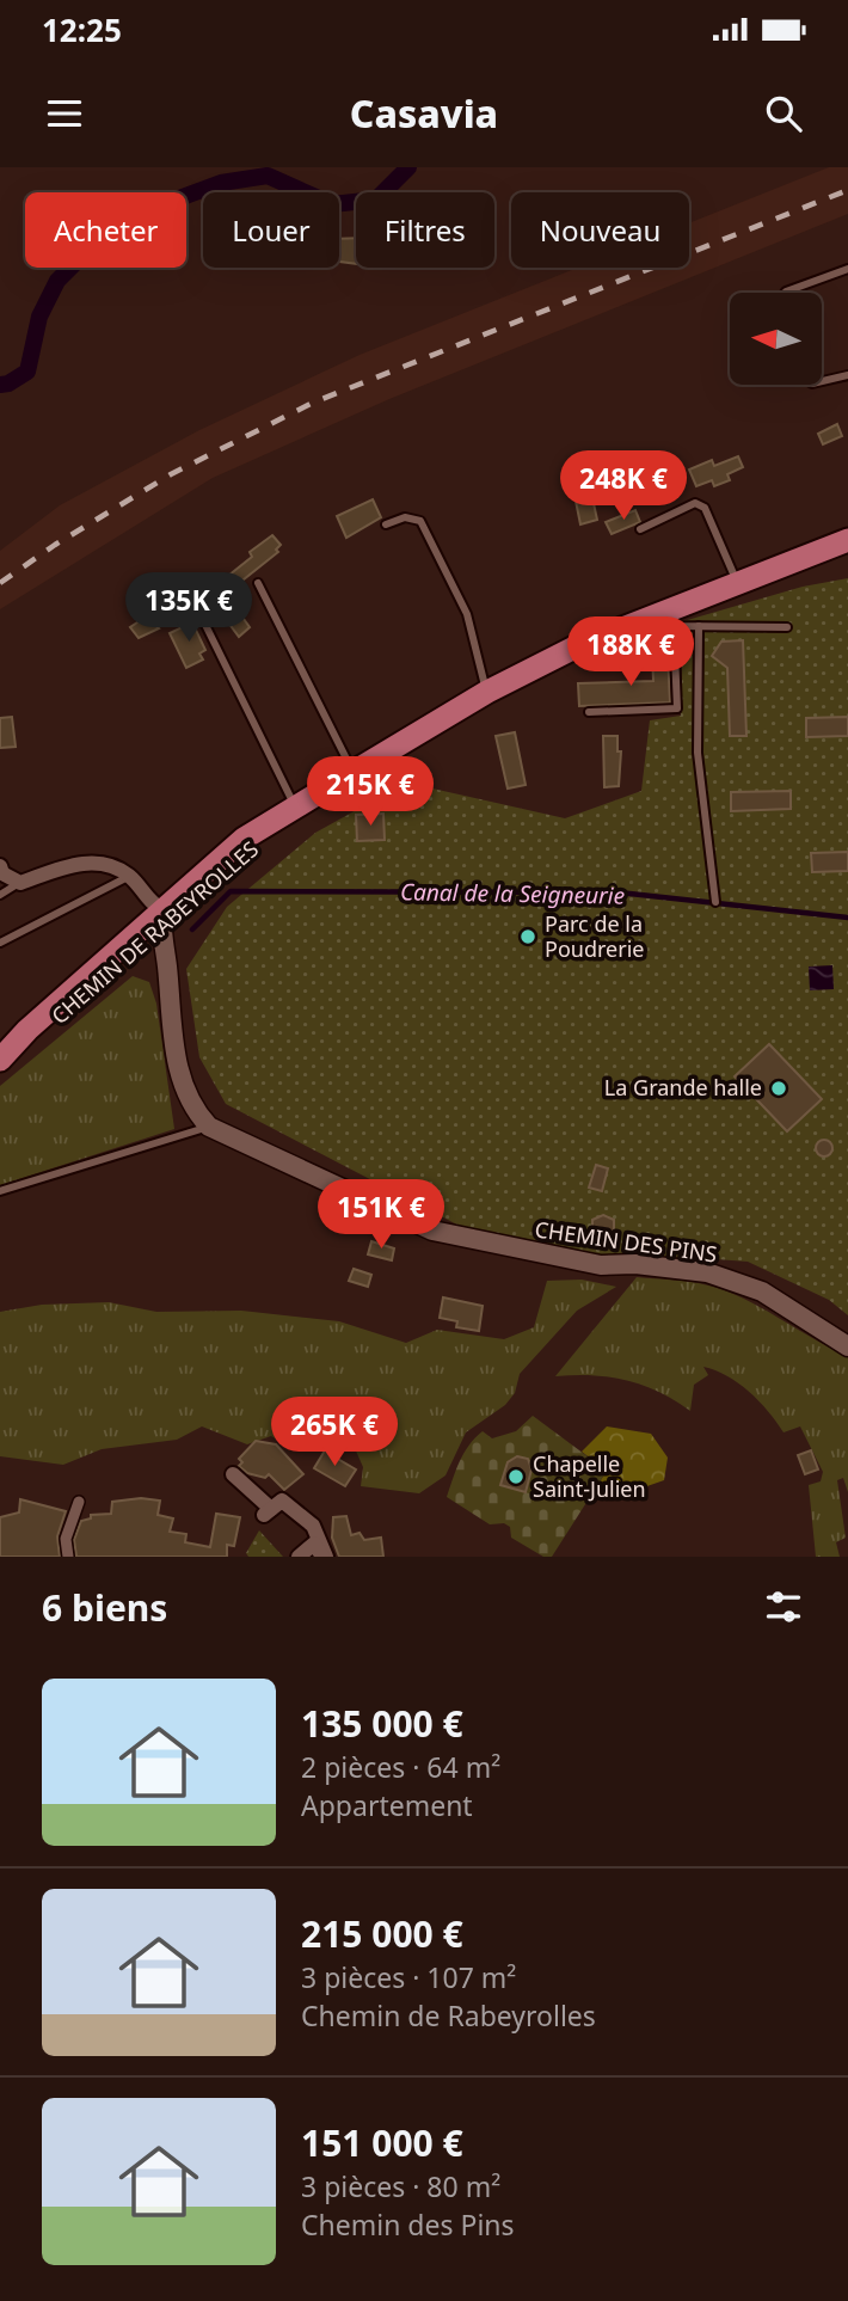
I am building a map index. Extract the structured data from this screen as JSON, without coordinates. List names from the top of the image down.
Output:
{
  "streets": {
    "main road": ["CHEMIN DE RABEYROLLES"],
    "street": ["CHEMIN DES PINS"]
  },
  "water": ["Canal de la Seigneurie"],
  "places": ["Parc de la Poudrerie", "La Grande halle", "Chapelle Saint-Julien"],
  "north": "left",
  "page": {
    "status": "12:25",
    "header": "Casavia",
    "chip": [
      "Acheter",
      "Louer",
      "Filtres",
      "Nouveau"
    ],
    "price": [
      "248K €",
      "135K €",
      "188K €",
      "215K €",
      "151K €",
      "265K €"
    ],
    "heading": "6 biens",
    "list": [
      {
        "name": "135 000 €",
        "note": "2 pièces · 64 m² · Appartement"
      },
      {
        "name": "215 000 €",
        "note": "3 pièces · 107 m² · Chemin de Rabeyrolles"
      },
      {
        "name": "151 000 €",
        "note": "3 pièces · 80 m² · Chemin des Pins"
      }
    ]
  }
}
